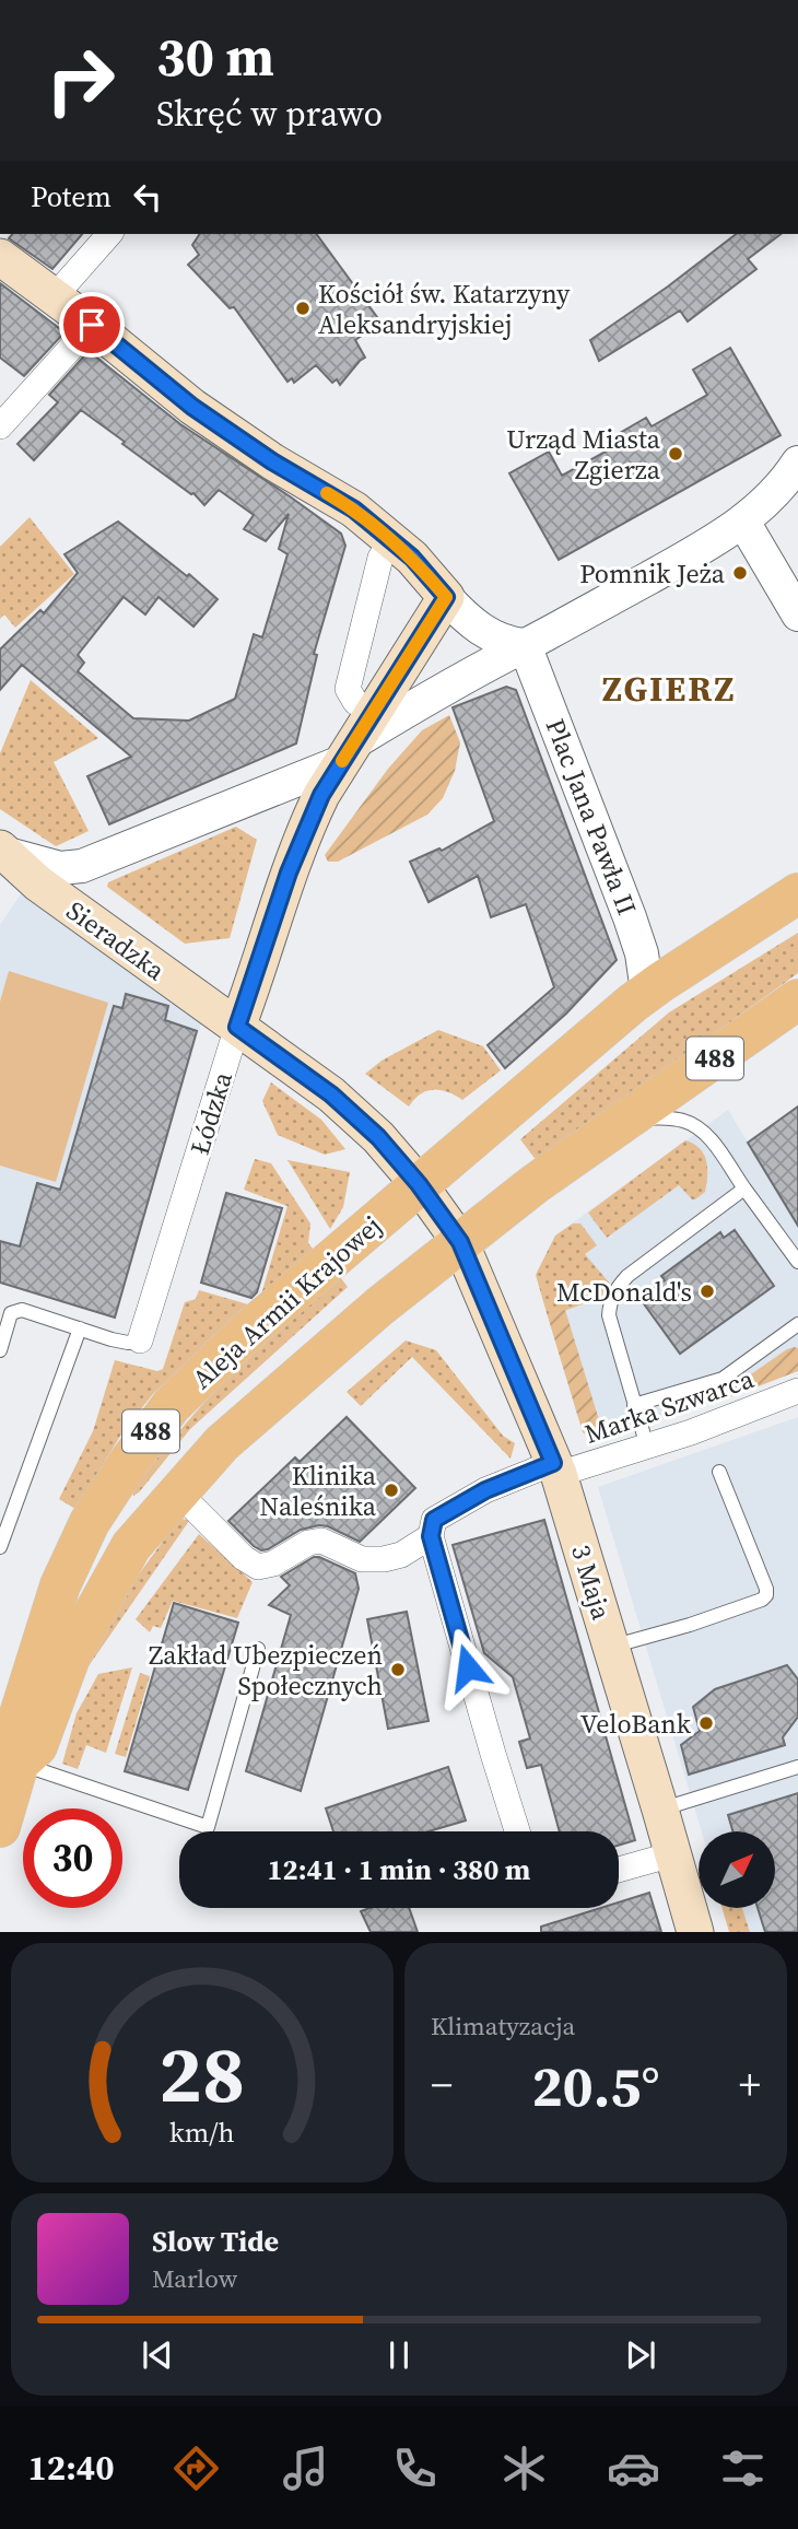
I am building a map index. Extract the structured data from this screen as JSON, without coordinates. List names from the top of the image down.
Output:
{
  "streets": {
    "main road": [
      "Sieradzka",
      "488",
      "Łódzka",
      "Aleja Armii Krajowej",
      "3 Maja"
    ],
    "street": ["Plac Jana Pawła II", "Marka Szwarca"]
  },
  "crossings": [
    ["Plac Jana Pawła II", "Aleja Armii Krajowej"],
    ["Sieradzka", "Łódzka"],
    ["Sieradzka", "Aleja Armii Krajowej"],
    ["Sieradzka", "3 Maja"],
    ["488", "Aleja Armii Krajowej"],
    ["488", "3 Maja"],
    ["Aleja Armii Krajowej", "3 Maja"],
    ["Marka Szwarca", "3 Maja"]
  ],
  "districts": ["ZGIERZ"],
  "places": [
    "Kościół św. Katarzyny Aleksandryjskiej",
    "Urząd Miasta Zgierza",
    "Pomnik Jeża",
    "McDonald's",
    "Klinika Naleśnika",
    "Zakład Ubezpieczeń Społecznych",
    "VeloBank"
  ],
  "north": "top right",
  "page": {
    "turn": ["30 m", "Skręć w prawo"],
    "then": "Potem",
    "limit": "30",
    "trip": "12:41 · 1 min · 380 m",
    "tile": "Klimatyzacja",
    "heat": ["−", "20.5°", "+"],
    "song": ["Slow Tide", "Marlow"],
    "tabs": "12:40",
    "gauge": ["28", "km/h"]
  }
}
